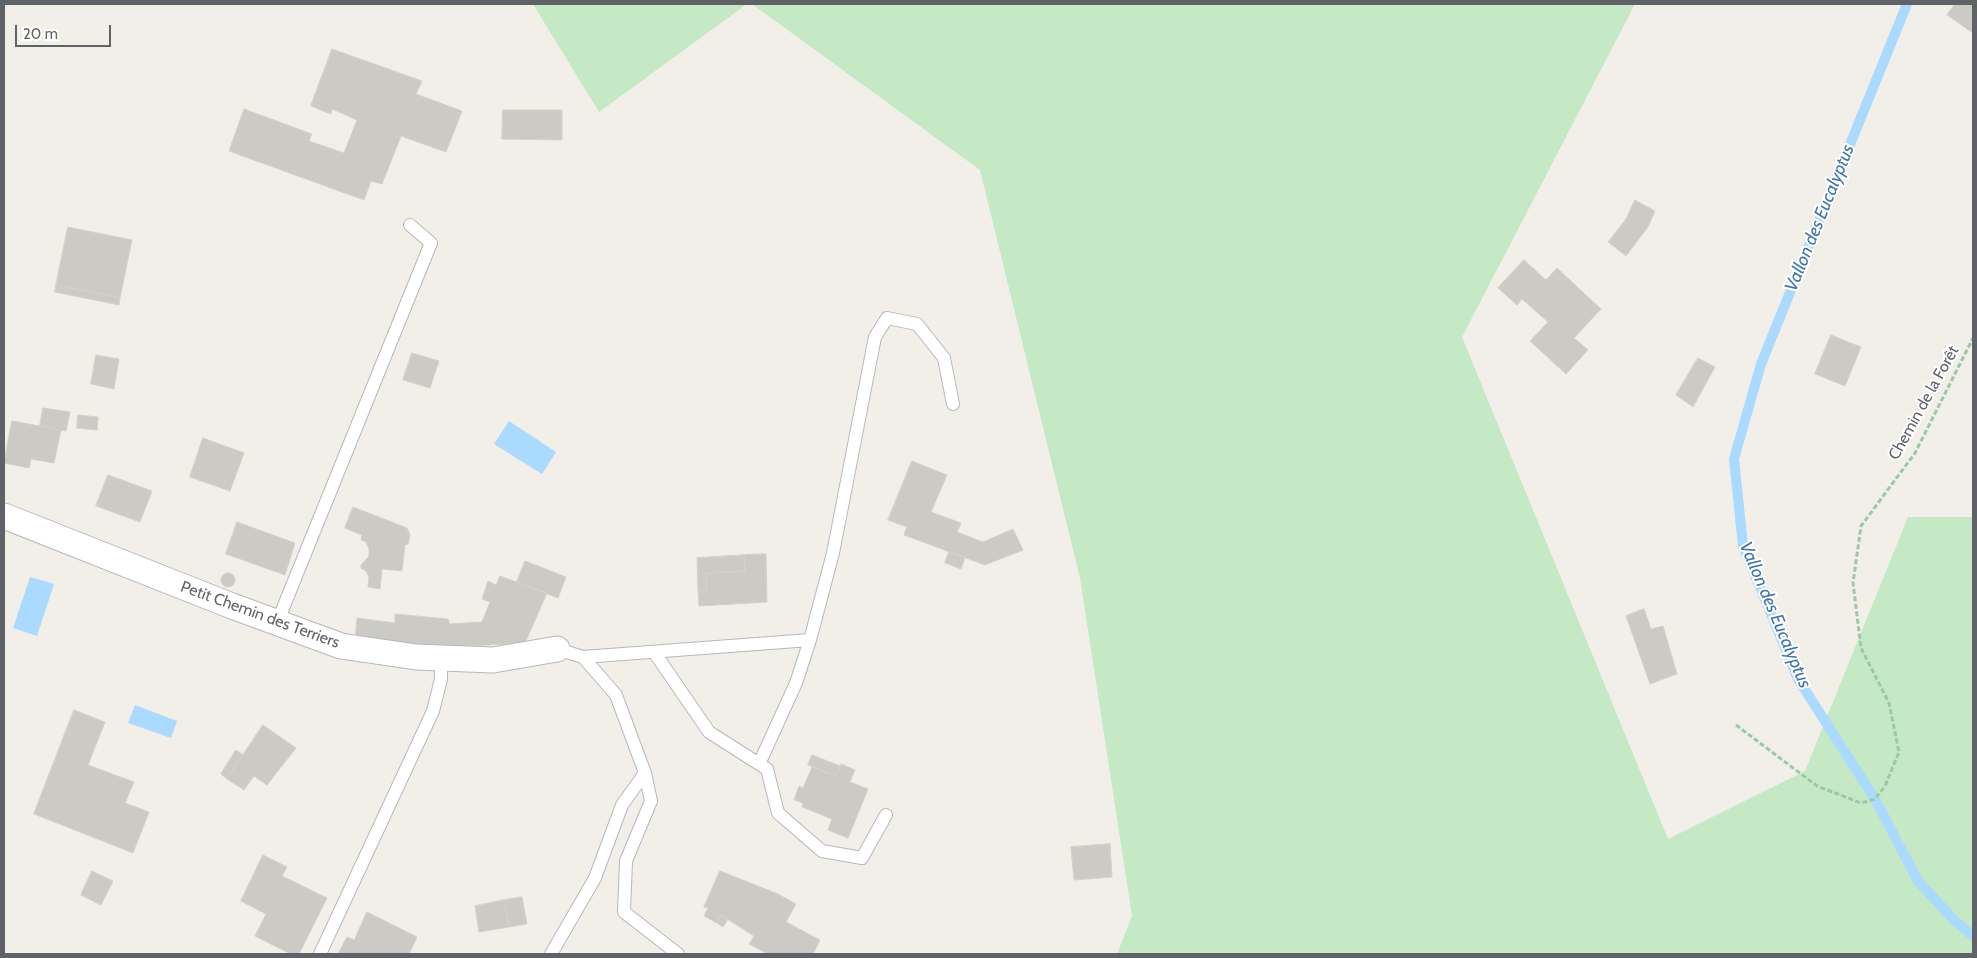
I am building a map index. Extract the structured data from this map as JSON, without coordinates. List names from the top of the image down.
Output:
{
  "streets": {
    "street": ["Petit Chemin des Terriers"],
    "path": ["Chemin de la Forêt"]
  },
  "water": ["Vallon des Eucalyptus"],
  "scale_bar": "20 m"
}
